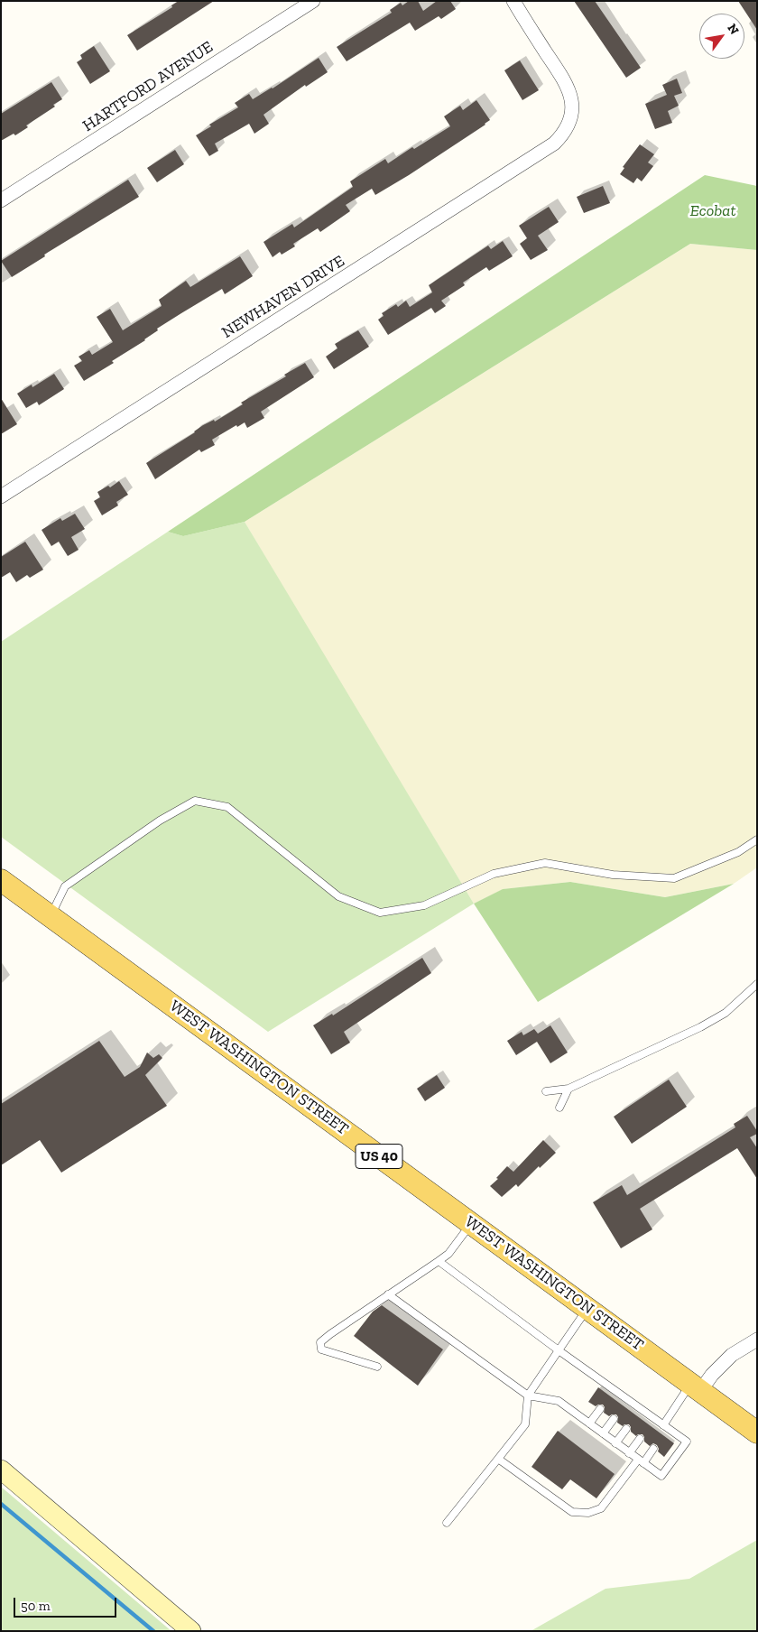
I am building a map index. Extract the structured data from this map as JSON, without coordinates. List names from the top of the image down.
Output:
{
  "streets": {
    "main road": ["WEST WASHINGTON STREET", "US 40"],
    "street": ["HARTFORD AVENUE", "NEWHAVEN DRIVE"]
  },
  "parks": ["Ecobat"],
  "scale_bar": "50 m",
  "north": "top right"
}
